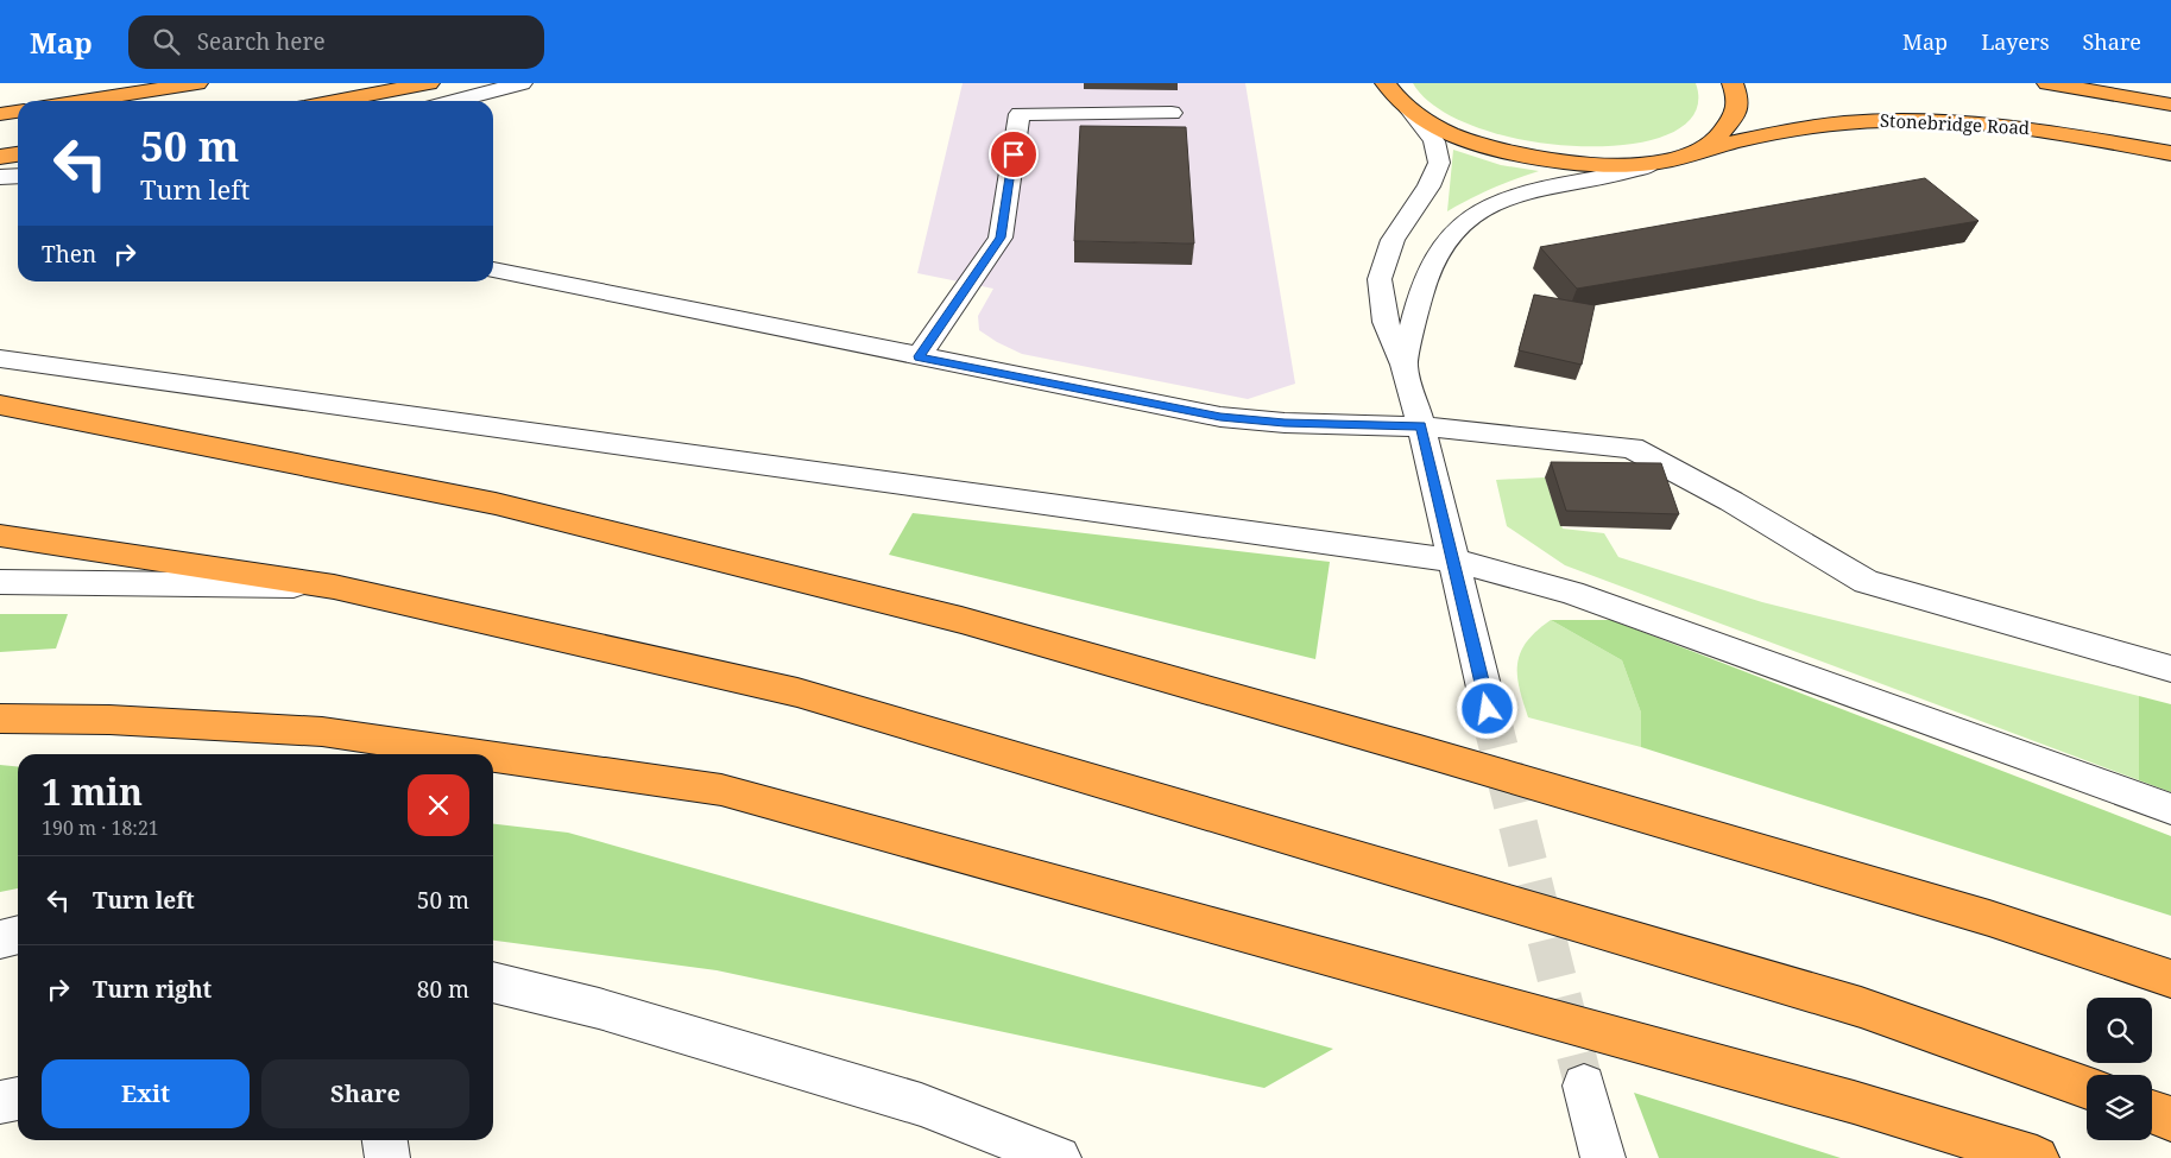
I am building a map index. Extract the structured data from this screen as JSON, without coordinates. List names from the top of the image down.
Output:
{
  "streets": {
    "highway": ["Stonebridge Road"]
  },
  "page": {
    "header": "Map",
    "search": "Search here",
    "nav": ["Map", "Layers", "Share"],
    "turn": ["50 m", "Turn left"],
    "then": "Then",
    "heading": ["1 min", "190 m · 18:21"],
    "list": [
      {
        "name": "Turn left",
        "value": "50 m"
      },
      {
        "name": "Turn right",
        "value": "80 m"
      }
    ],
    "buttons": ["Exit", "Share"]
  }
}
